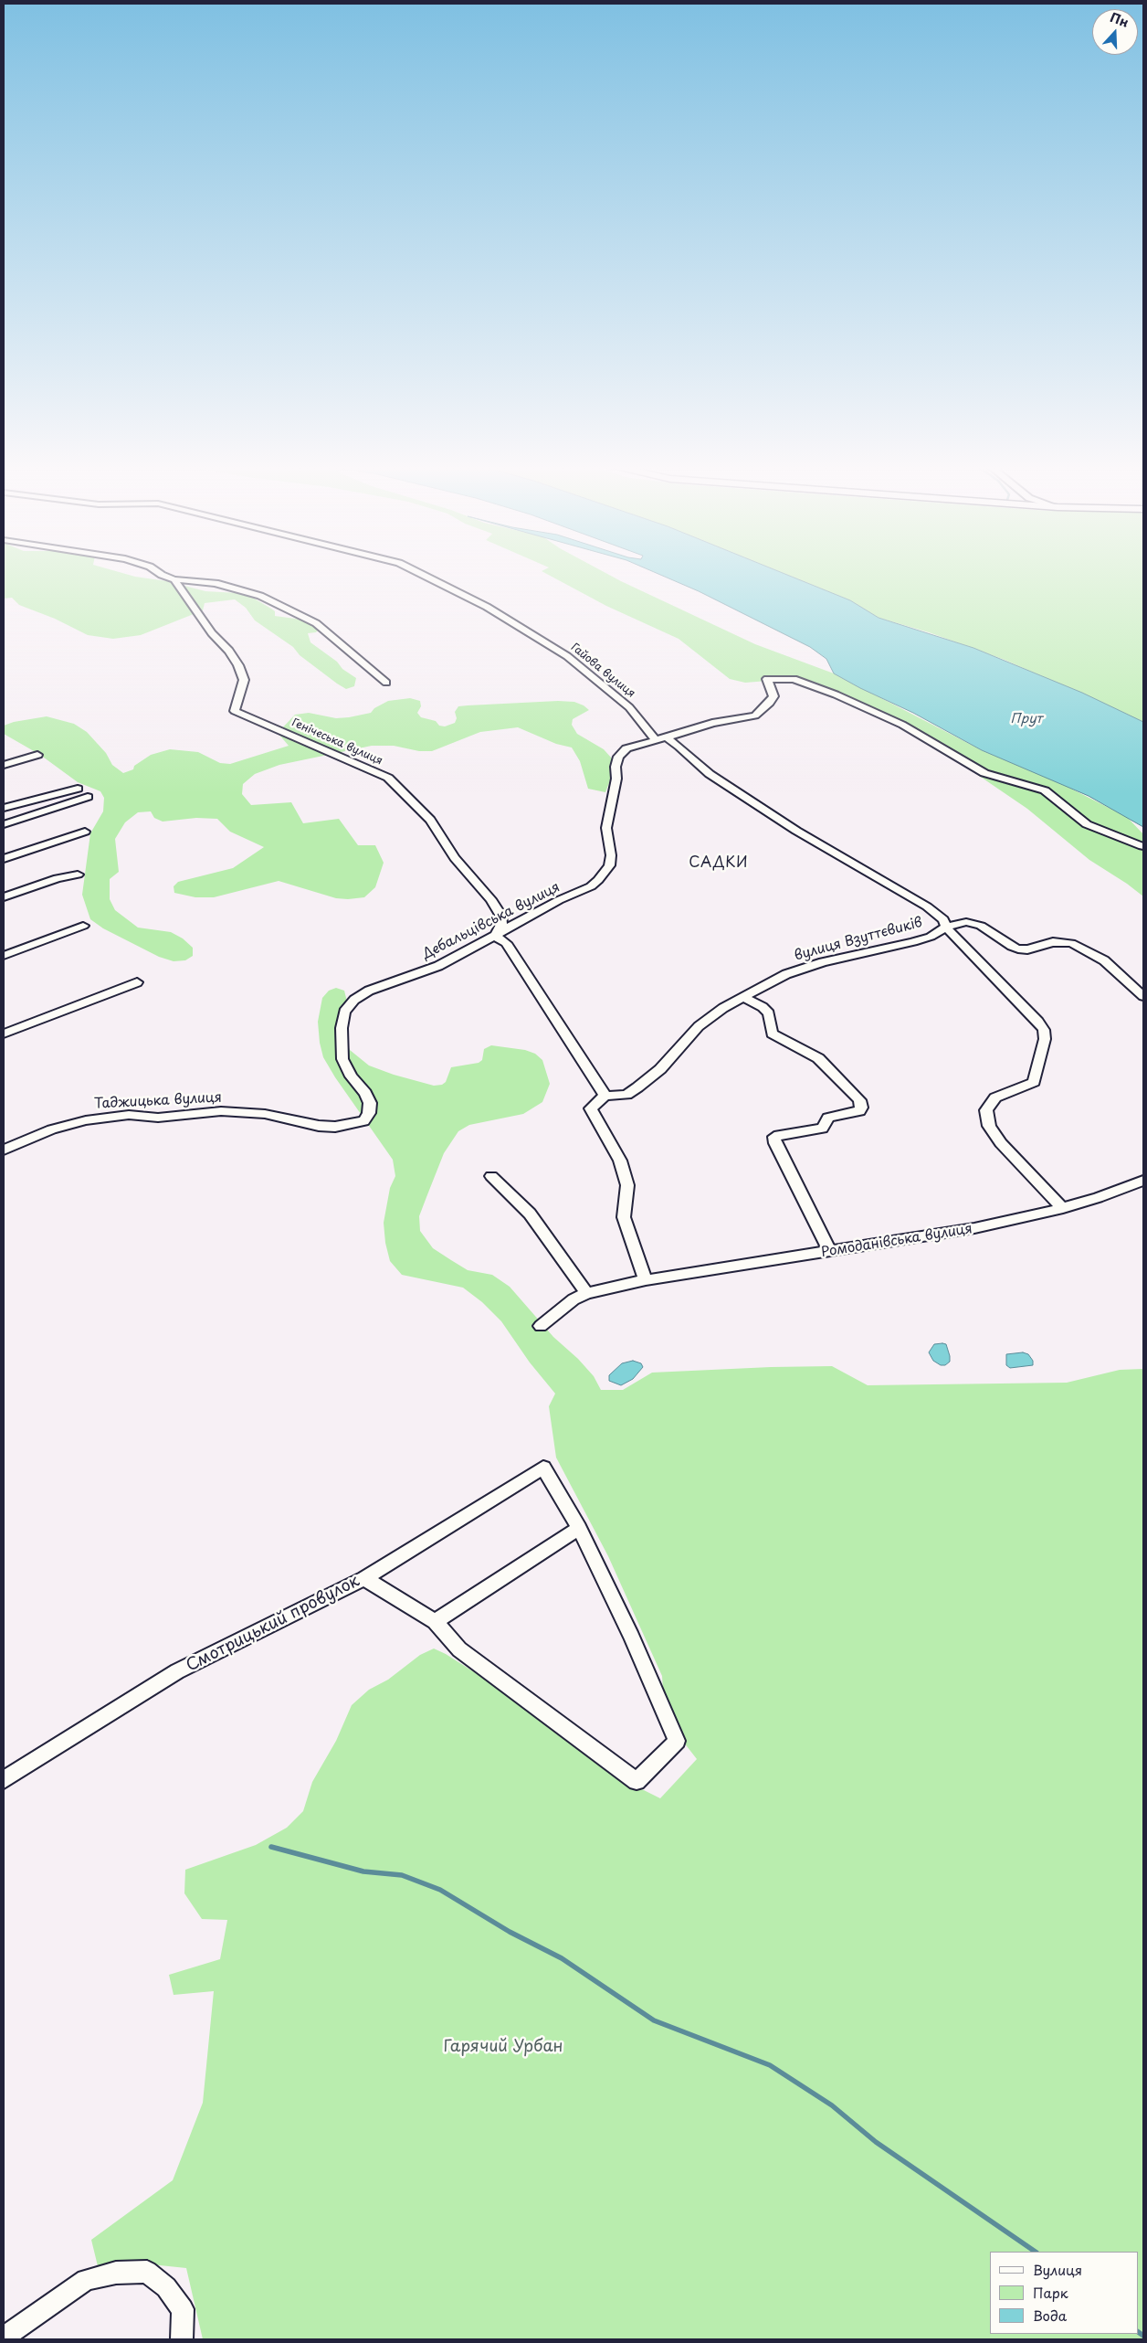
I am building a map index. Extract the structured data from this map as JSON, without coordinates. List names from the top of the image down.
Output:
{
  "streets": {
    "street": [
      "Гайова вулиця",
      "Генічеська вулиця",
      "Дебальцівська вулиця",
      "вулиця Взуттєвиків",
      "Таджицька вулиця",
      "Ромоданівська вулиця",
      "Смотрицький провулок"
    ]
  },
  "crossings": [
    ["Гайова вулиця", "Дебальцівська вулиця"],
    ["Гайова вулиця", "вулиця Взуттєвиків"],
    ["Генічеська вулиця", "Дебальцівська вулиця"],
    ["Дебальцівська вулиця", "вулиця Взуттєвиків"],
    ["Дебальцівська вулиця", "Таджицька вулиця"]
  ],
  "districts": ["САДКИ"],
  "water": ["Прут"],
  "parks": ["Гарячий Урбан"],
  "legend": ["Вулиця", "Парк", "Вода"],
  "north": "top"
}
